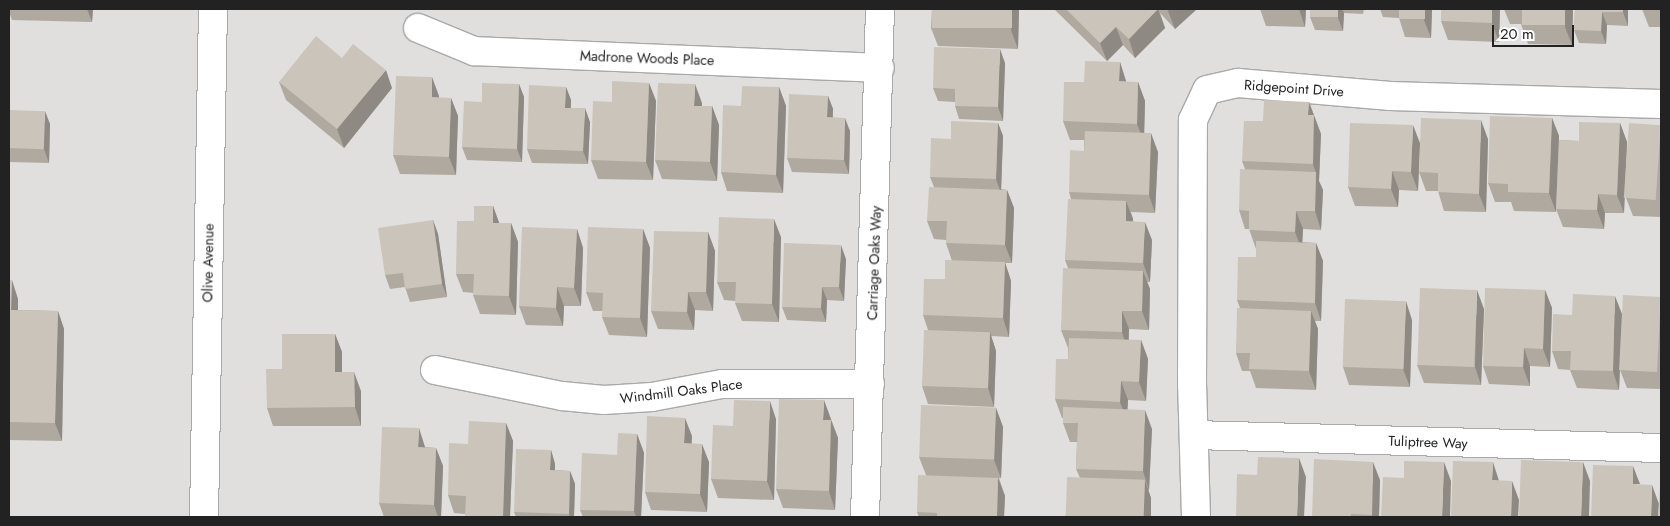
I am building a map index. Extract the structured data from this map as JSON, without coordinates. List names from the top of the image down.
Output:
{
  "streets": {
    "street": [
      "Madrone Woods Place",
      "Ridgepoint Drive",
      "Olive Avenue",
      "Carriage Oaks Way",
      "Windmill Oaks Place",
      "Tuliptree Way"
    ]
  },
  "crossings": [
    ["Madrone Woods Place", "Carriage Oaks Way"],
    ["Ridgepoint Drive", "Tuliptree Way"],
    ["Carriage Oaks Way", "Windmill Oaks Place"]
  ],
  "scale_bar": "20 m"
}
